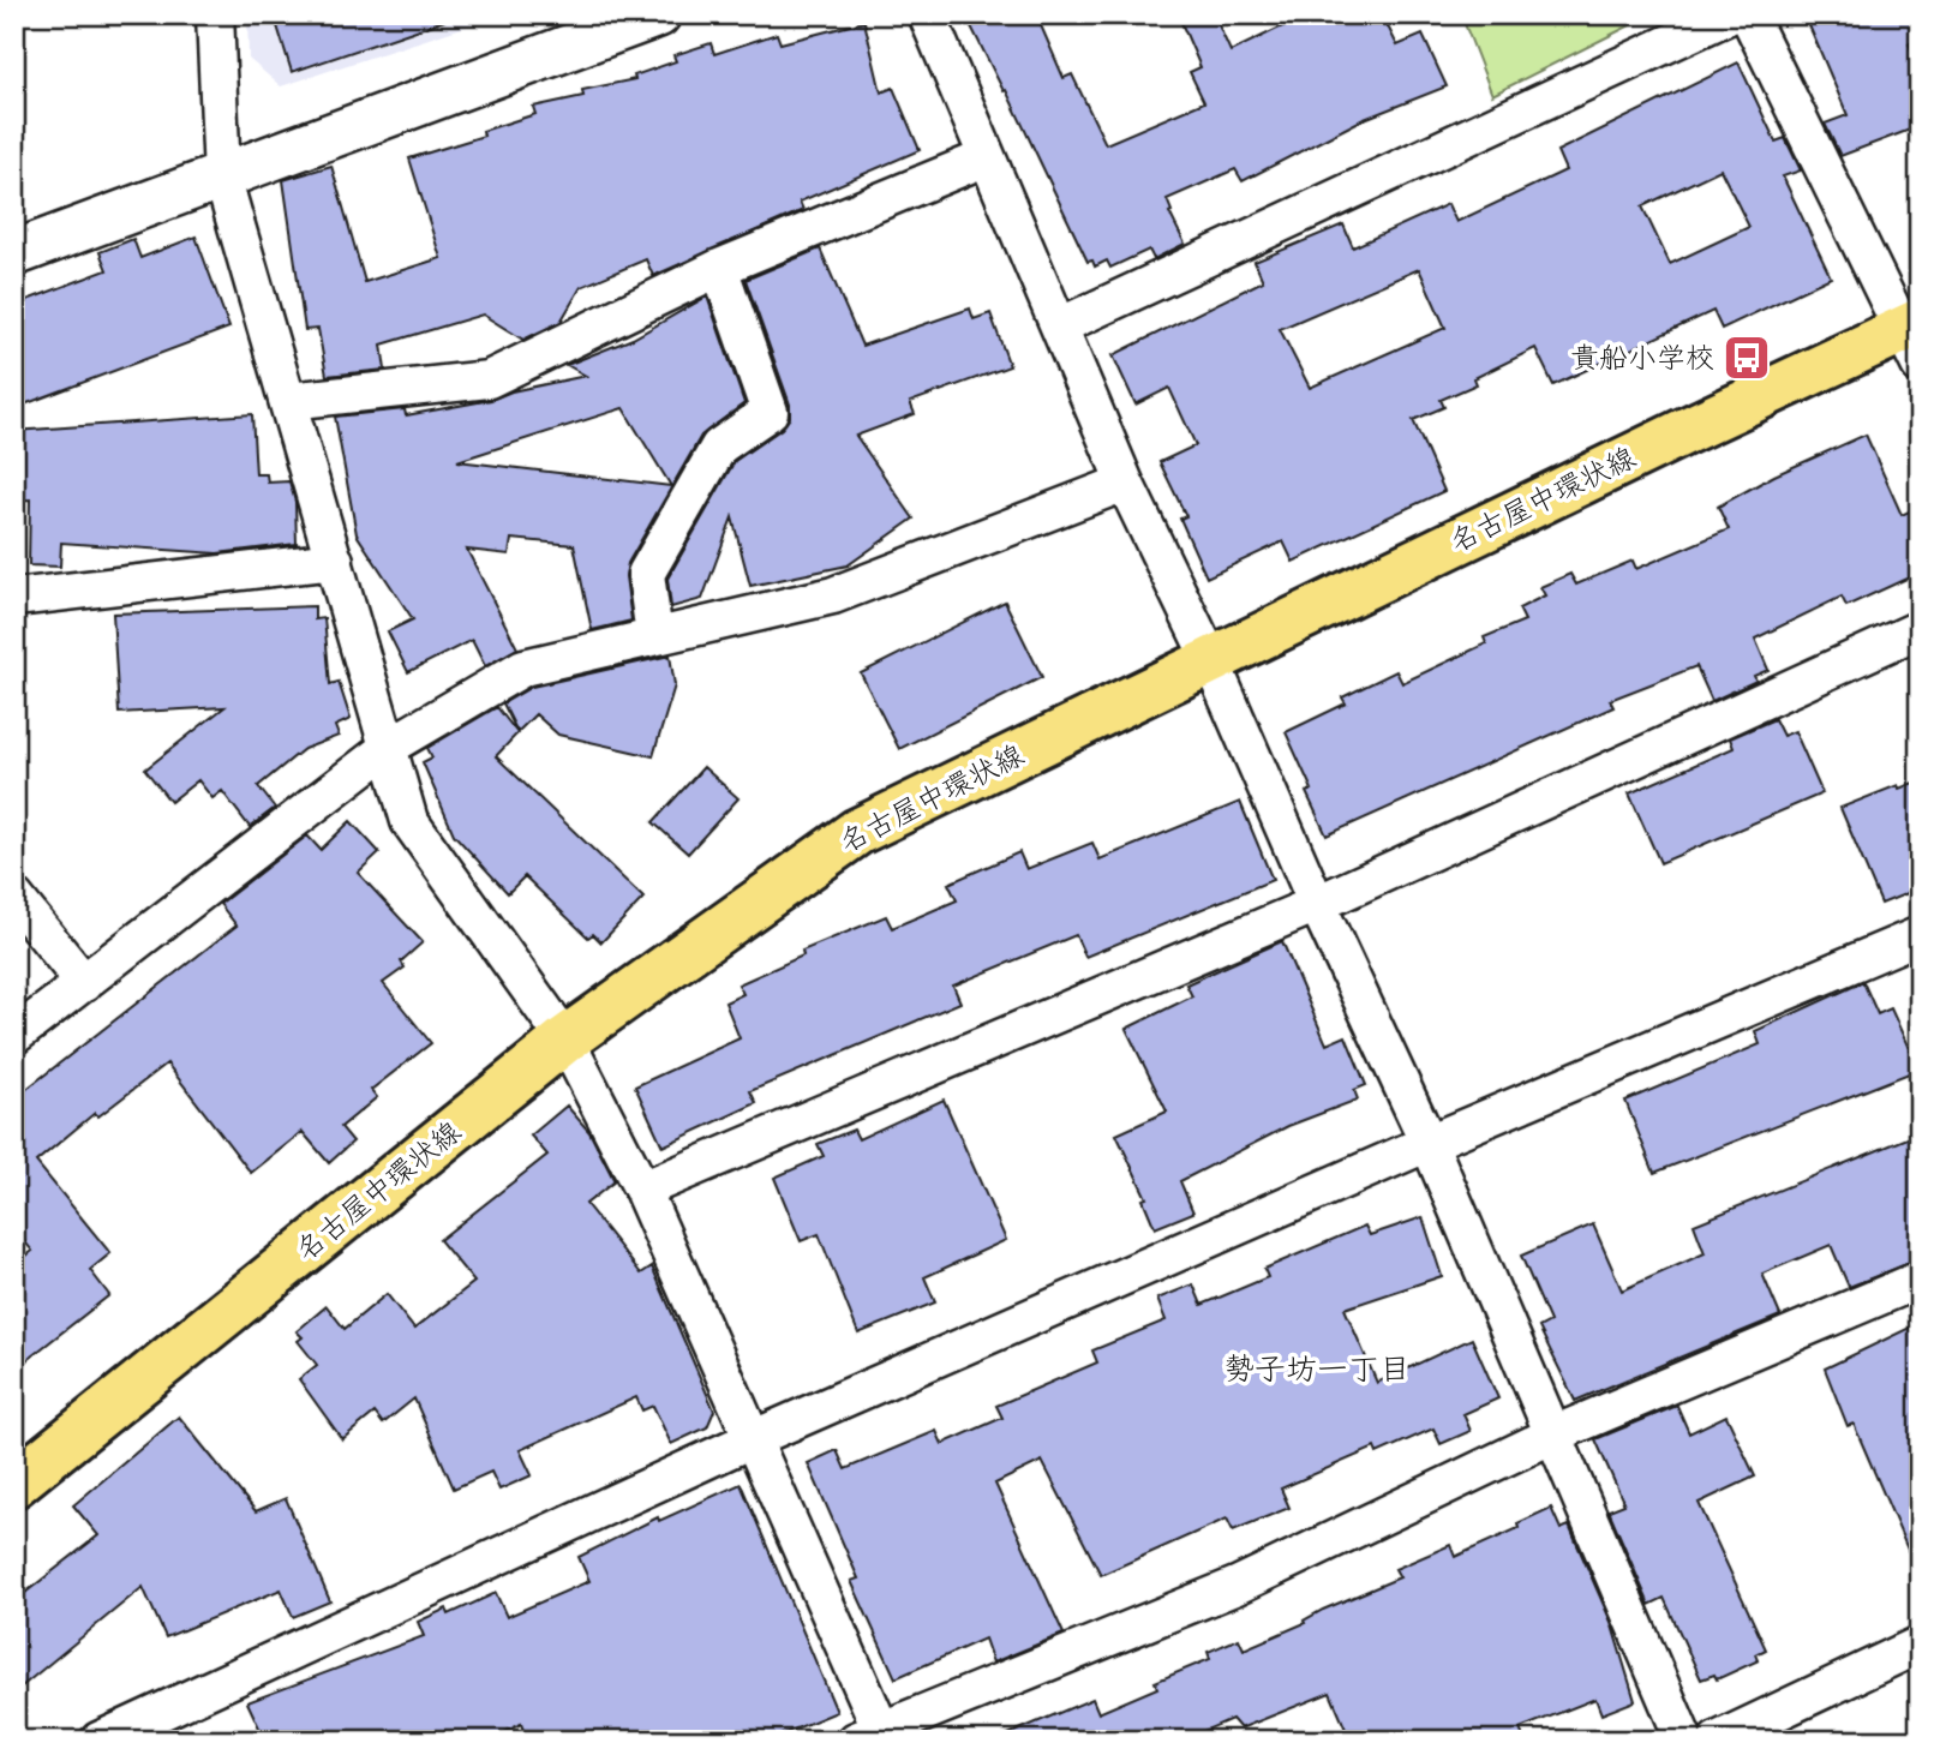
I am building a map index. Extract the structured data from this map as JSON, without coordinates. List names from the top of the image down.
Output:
{
  "streets": {
    "main road": ["名古屋中環状線"]
  },
  "districts": ["勢子坊一丁目"],
  "places": {
    "bus stop": ["貴船小学校"]
  }
}
